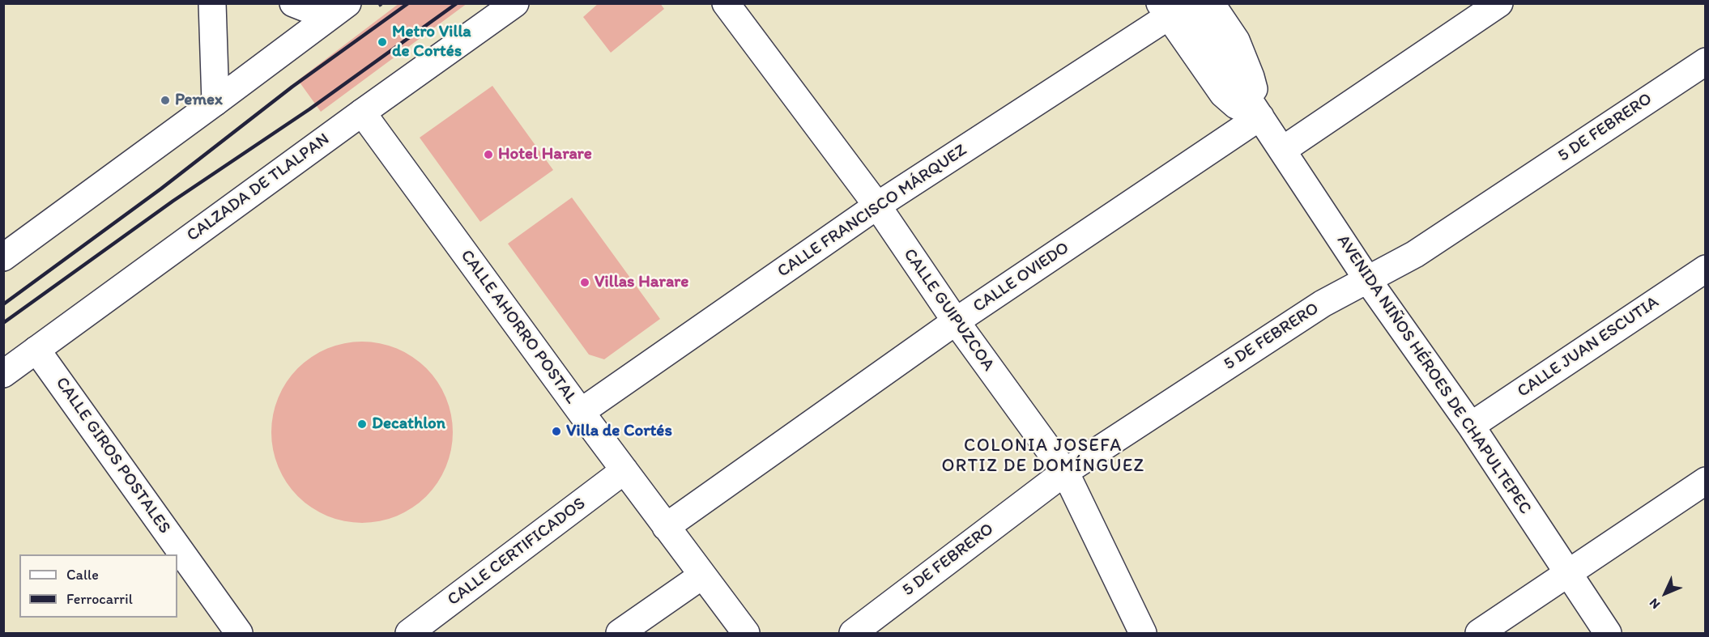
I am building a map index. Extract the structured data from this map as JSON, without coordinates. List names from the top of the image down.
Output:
{
  "streets": {
    "main road": [
      "5 DE FEBRERO",
      "CALZADA DE TLALPAN",
      "CALLE FRANCISCO MÁRQUEZ",
      "CALLE OVIEDO",
      "CALLE GUIPUZCOA",
      "CALLE AHORRO POSTAL",
      "CALLE JUAN ESCUTIA",
      "AVENIDA NIÑOS HÉROES DE CHAPULTEPEC",
      "CALLE GIROS POSTALES",
      "CALLE CERTIFICADOS"
    ]
  },
  "crossings": [
    ["5 DE FEBRERO", "CALLE GUIPUZCOA"],
    ["5 DE FEBRERO", "AVENIDA NIÑOS HÉROES DE CHAPULTEPEC"],
    ["CALZADA DE TLALPAN", "CALLE AHORRO POSTAL"],
    ["CALZADA DE TLALPAN", "CALLE GIROS POSTALES"],
    ["CALLE FRANCISCO MÁRQUEZ", "CALLE GUIPUZCOA"],
    ["CALLE FRANCISCO MÁRQUEZ", "CALLE AHORRO POSTAL"],
    ["CALLE OVIEDO", "CALLE GUIPUZCOA"],
    ["CALLE OVIEDO", "CALLE AHORRO POSTAL"],
    ["CALLE OVIEDO", "AVENIDA NIÑOS HÉROES DE CHAPULTEPEC"],
    ["CALLE AHORRO POSTAL", "CALLE CERTIFICADOS"],
    ["CALLE JUAN ESCUTIA", "AVENIDA NIÑOS HÉROES DE CHAPULTEPEC"]
  ],
  "districts": ["COLONIA JOSEFA ORTIZ DE DOMÍNGUEZ"],
  "places": [
    "Metro Villa de Cortés",
    "Pemex",
    "Hotel Harare",
    "Villas Harare",
    "Decathlon",
    "Villa de Cortés"
  ],
  "legend": ["Calle", "Ferrocarril"],
  "north": "bottom left"
}
